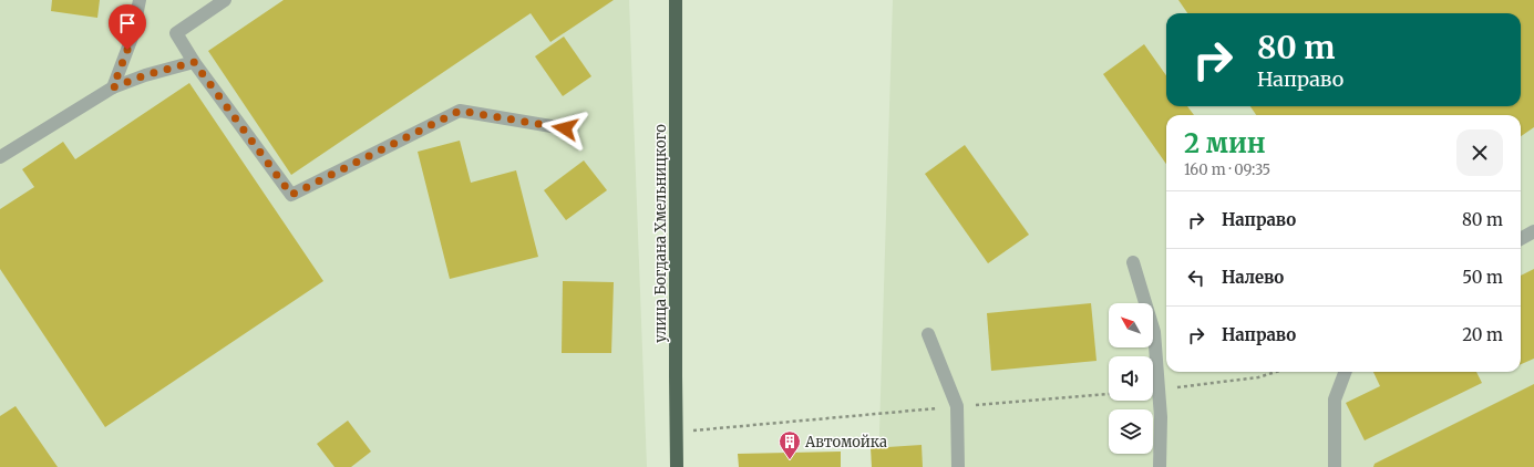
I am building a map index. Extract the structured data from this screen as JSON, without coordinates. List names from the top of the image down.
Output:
{
  "streets": {
    "highway": ["улица Богдана Хмельницкого"]
  },
  "places": {
    "building": ["Автомойка"]
  },
  "north": "top left",
  "page": {
    "turn": ["80 m", "Направо"],
    "heading": ["2 мин", "160 m · 09:35"],
    "list": [
      {
        "name": "Направо",
        "value": "80 m"
      },
      {
        "name": "Налево",
        "value": "50 m"
      },
      {
        "name": "Направо",
        "value": "20 m"
      }
    ]
  }
}
